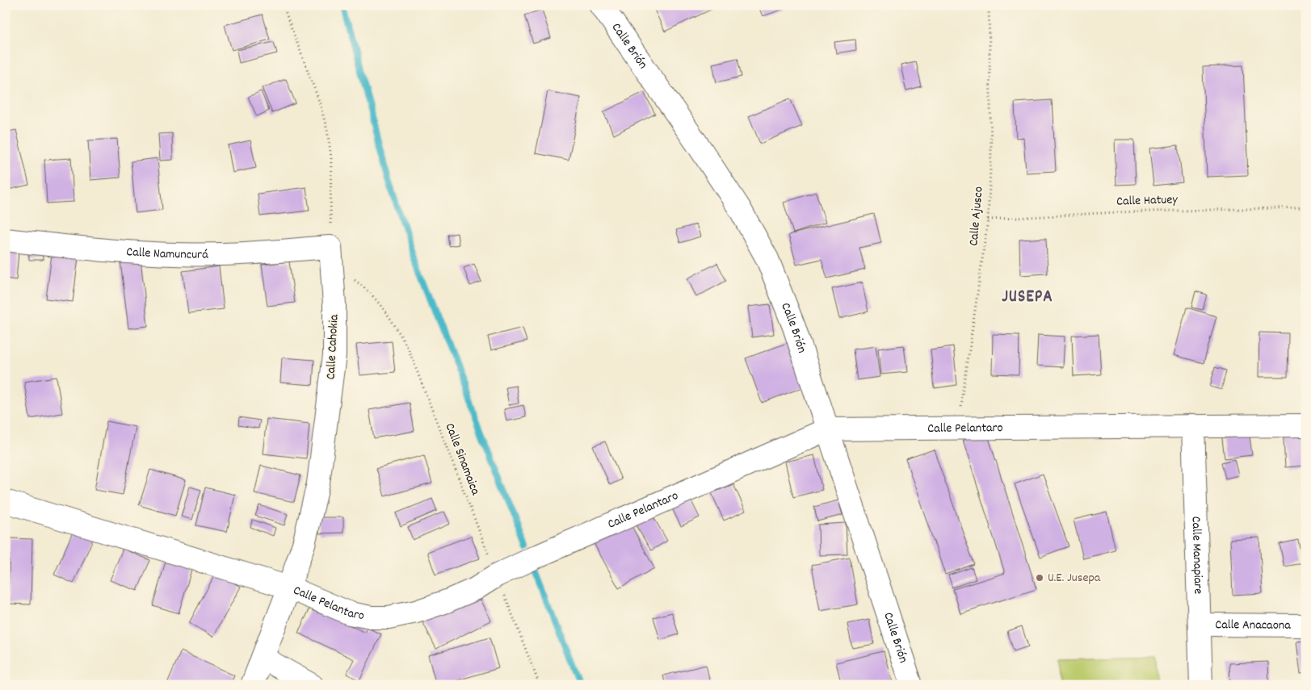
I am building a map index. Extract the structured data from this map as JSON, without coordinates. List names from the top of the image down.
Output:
{
  "streets": {
    "street": [
      "Calle Brión",
      "Calle Namuncurá",
      "Calle Cahokia",
      "Calle Pelantaro",
      "Calle Manapiare",
      "Calle Anacaona"
    ],
    "path": ["Calle Hatuey", "Calle Ajusco", "Calle Sinamaica"]
  },
  "crossings": [
    ["Calle Brión", "Calle Pelantaro"],
    ["Calle Hatuey", "Calle Ajusco"],
    ["Calle Ajusco", "Calle Pelantaro"],
    ["Calle Namuncurá", "Calle Cahokia"],
    ["Calle Namuncurá", "Calle Sinamaica"],
    ["Calle Cahokia", "Calle Pelantaro"],
    ["Calle Cahokia", "Calle Sinamaica"],
    ["Calle Pelantaro", "Calle Sinamaica"],
    ["Calle Pelantaro", "Calle Manapiare"],
    ["Calle Manapiare", "Calle Anacaona"]
  ],
  "districts": ["JUSEPA"],
  "places": ["U.E. Jusepa"]
}
